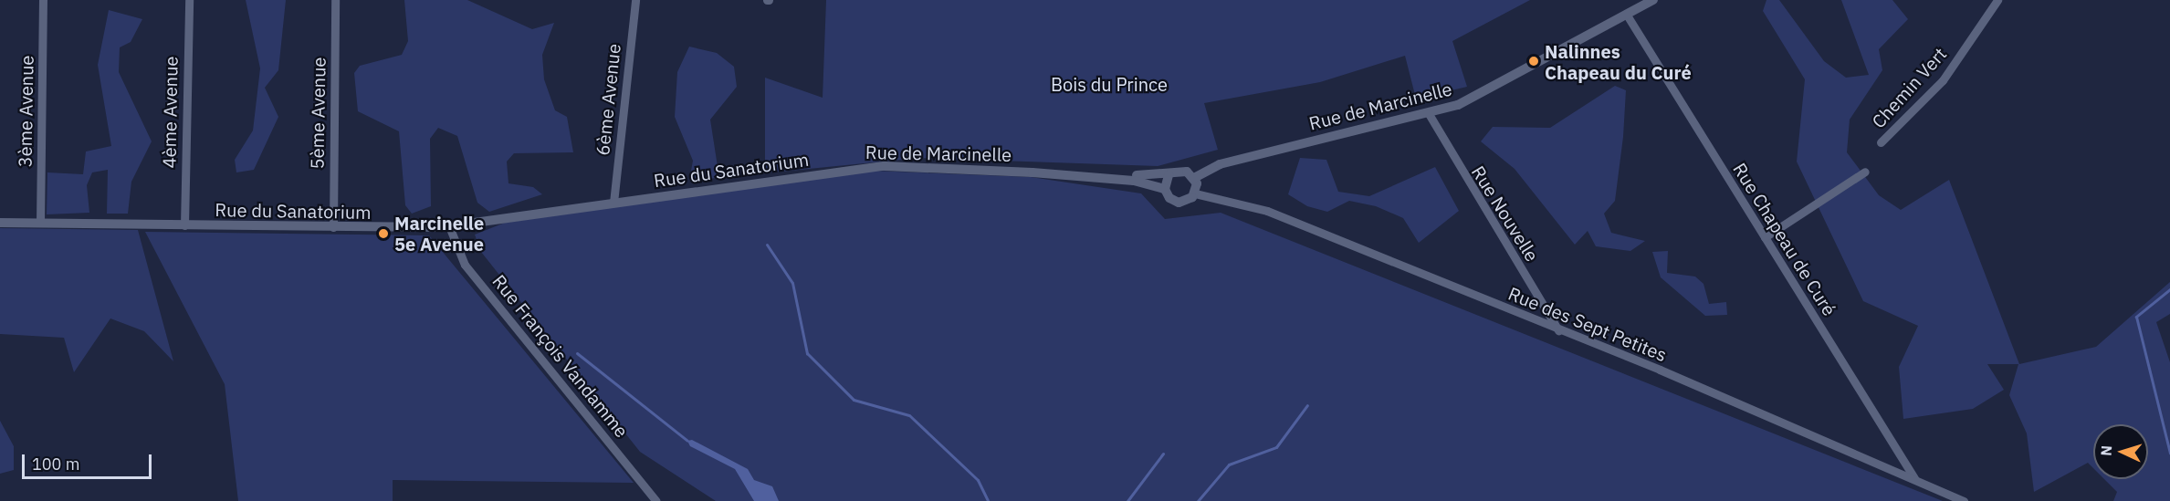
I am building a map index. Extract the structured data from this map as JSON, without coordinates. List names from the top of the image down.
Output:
{
  "streets": {
    "street": [
      "Chemin Vert",
      "6ème Avenue",
      "Rue de Marcinelle",
      "3ème Avenue",
      "4ème Avenue",
      "5ème Avenue",
      "Rue du Sanatorium",
      "Rue Nouvelle",
      "Rue Chapeau de Curé",
      "Rue des Sept Petites",
      "Rue François Vandamme"
    ]
  },
  "crossings": [
    ["6ème Avenue", "Rue du Sanatorium"],
    ["Rue de Marcinelle", "Rue du Sanatorium"],
    ["Rue de Marcinelle", "Rue Nouvelle"],
    ["Rue de Marcinelle", "Rue Chapeau de Curé"],
    ["Rue de Marcinelle", "Rue des Sept Petites"],
    ["3ème Avenue", "Rue du Sanatorium"],
    ["4ème Avenue", "Rue du Sanatorium"],
    ["5ème Avenue", "Rue du Sanatorium"],
    ["Rue du Sanatorium", "Rue François Vandamme"],
    ["Rue Nouvelle", "Rue des Sept Petites"],
    ["Rue Chapeau de Curé", "Rue des Sept Petites"]
  ],
  "parks": ["Bois du Prince"],
  "places": ["Nalinnes Chapeau du Curé", "Marcinelle 5e Avenue"],
  "scale_bar": "100 m",
  "north": "left"
}
